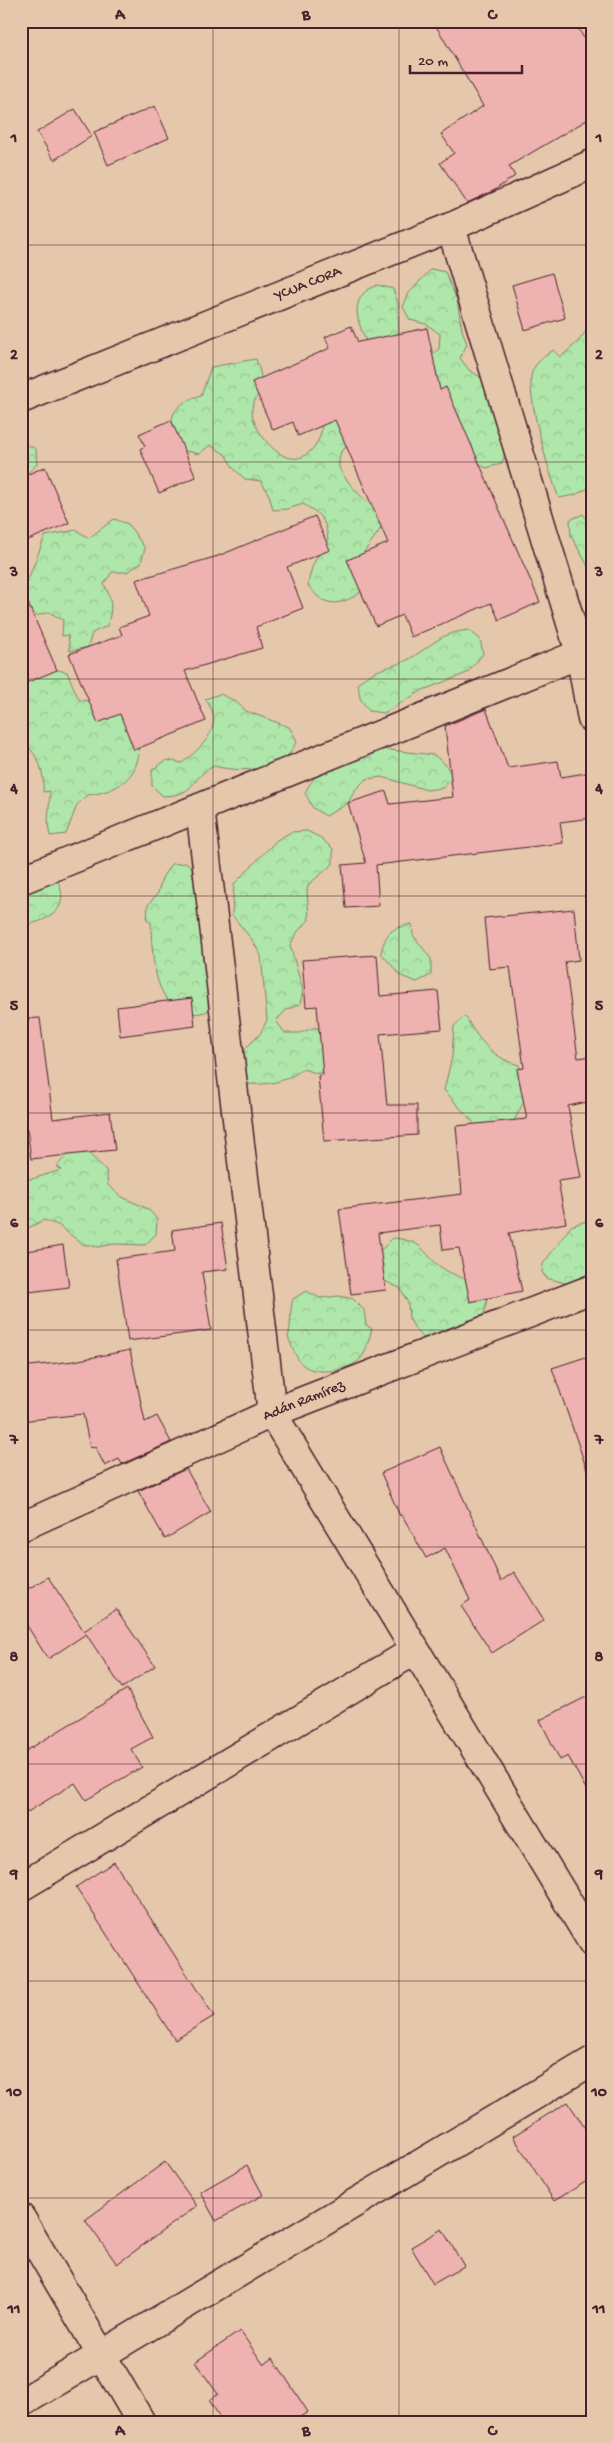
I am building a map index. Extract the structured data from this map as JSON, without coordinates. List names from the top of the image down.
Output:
{
  "streets": {
    "street": ["YCUA CORA", "Adán Ramírez"]
  },
  "scale_bar": "20 m",
  "grid": {
    "columns": ["A", "B", "C"],
    "rows": [
      "1",
      "2",
      "3",
      "4",
      "5",
      "6",
      "7",
      "8",
      "9",
      "10",
      "11"
    ]
  }
}
